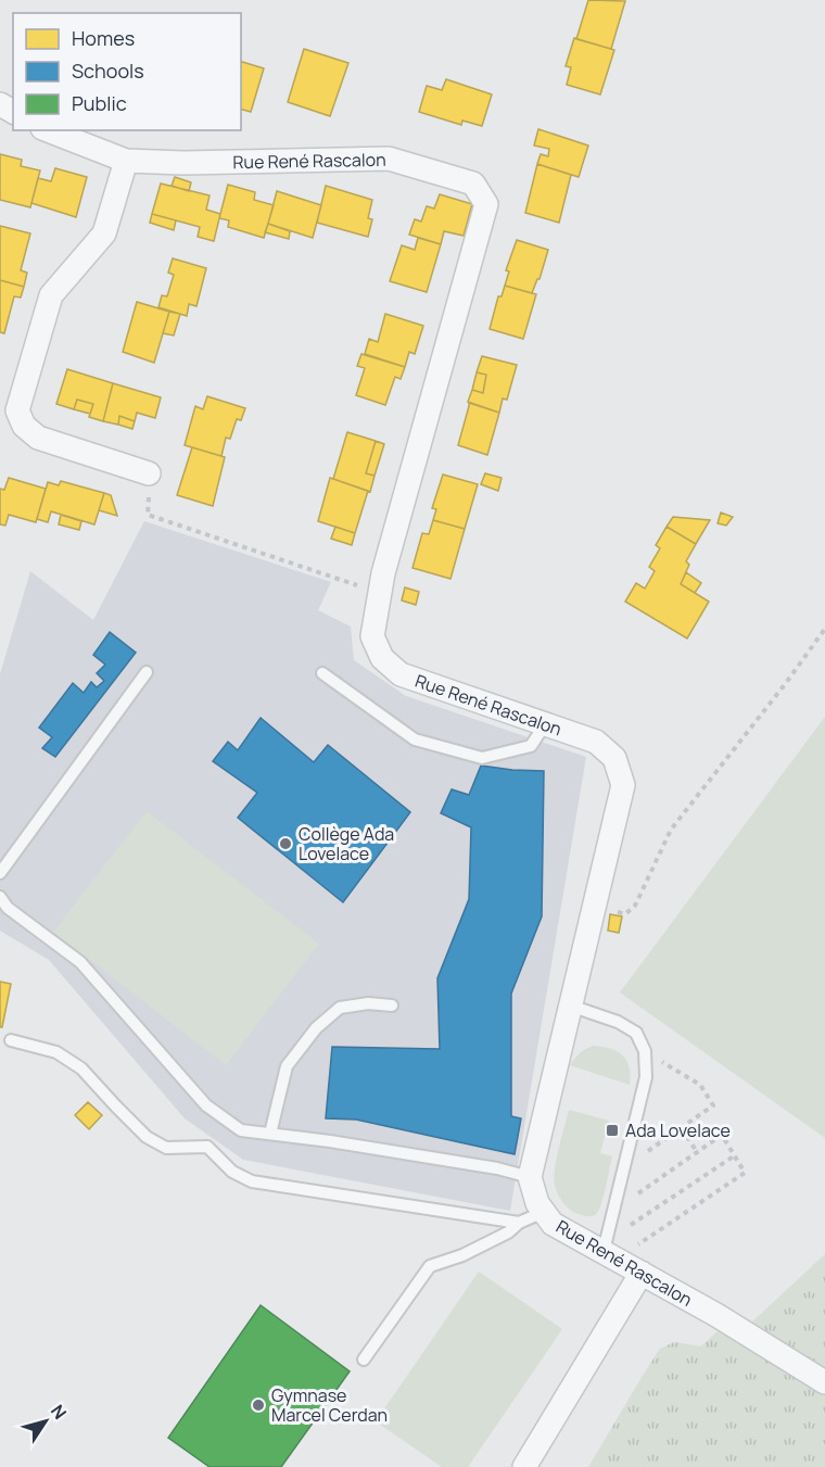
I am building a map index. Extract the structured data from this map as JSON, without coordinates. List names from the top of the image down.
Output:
{
  "streets": {
    "street": ["Rue René Rascalon"]
  },
  "places": {
    "other": ["Collège Ada Lovelace", "Gymnase Marcel Cerdan"],
    "transit": ["Ada Lovelace"]
  },
  "legend": ["Homes", "Schools", "Public"],
  "north": "top right"
}
